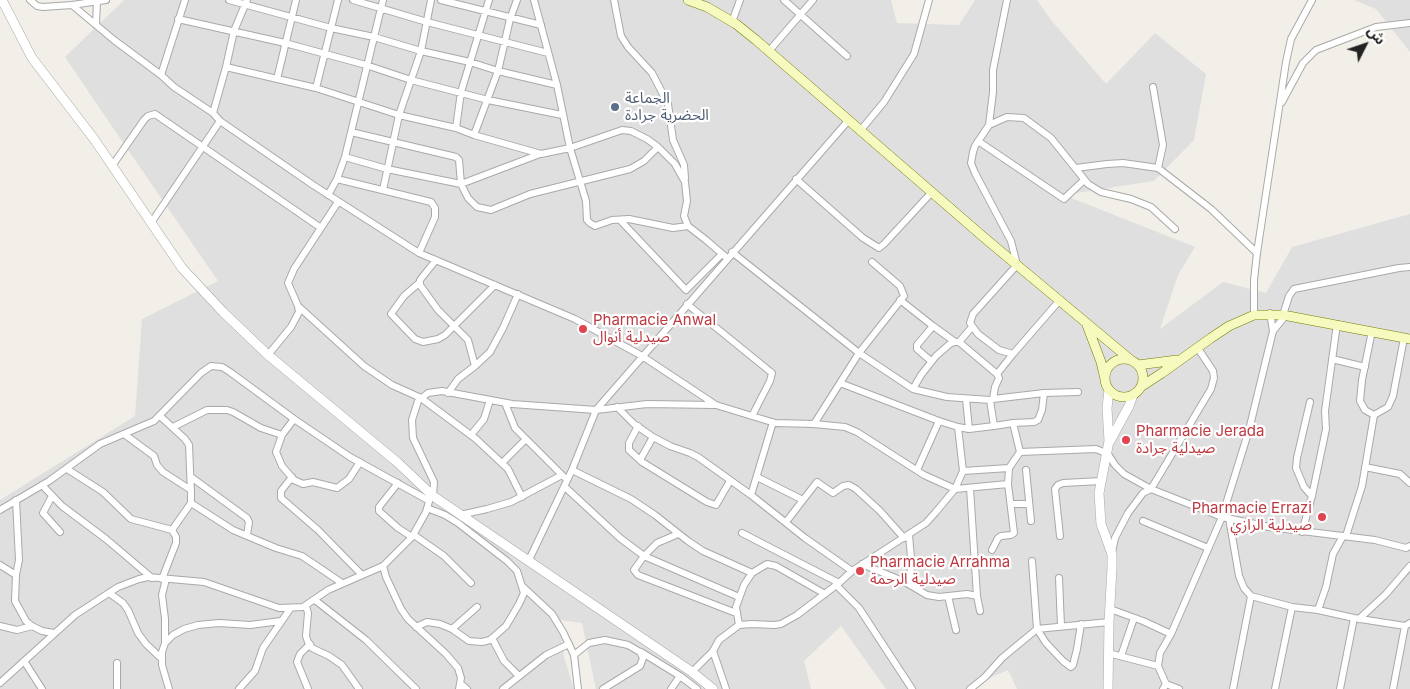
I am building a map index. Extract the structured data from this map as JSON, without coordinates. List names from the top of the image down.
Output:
{
  "places": [
    "الجماعة الحضرية جرادة",
    "Pharmacie Anwal صيدلية أنوال",
    "Pharmacie Jerada صيدلية جرادة",
    "Pharmacie Errazi صيدلية الرازي",
    "Pharmacie Arrahma صيدلية الرحمة"
  ],
  "north": "top right"
}
